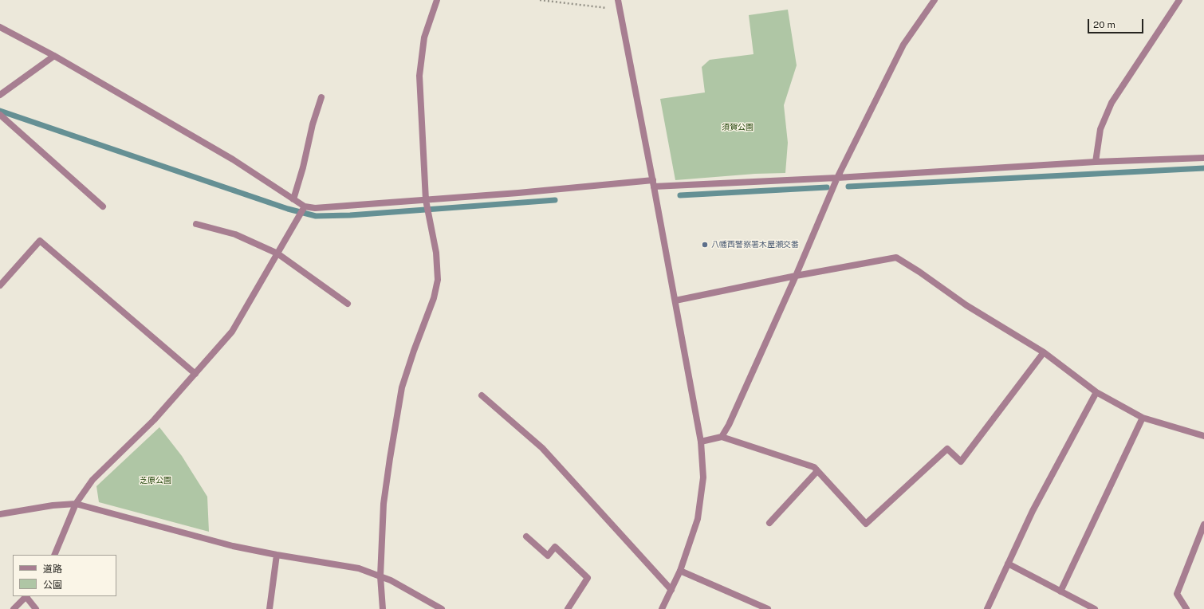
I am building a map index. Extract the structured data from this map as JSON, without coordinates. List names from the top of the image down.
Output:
{
  "parks": ["須賀公園", "芝原公園"],
  "places": ["八幡西警察署木屋瀬交番"],
  "legend": ["道路", "公園"],
  "scale_bar": "20 m"
}
